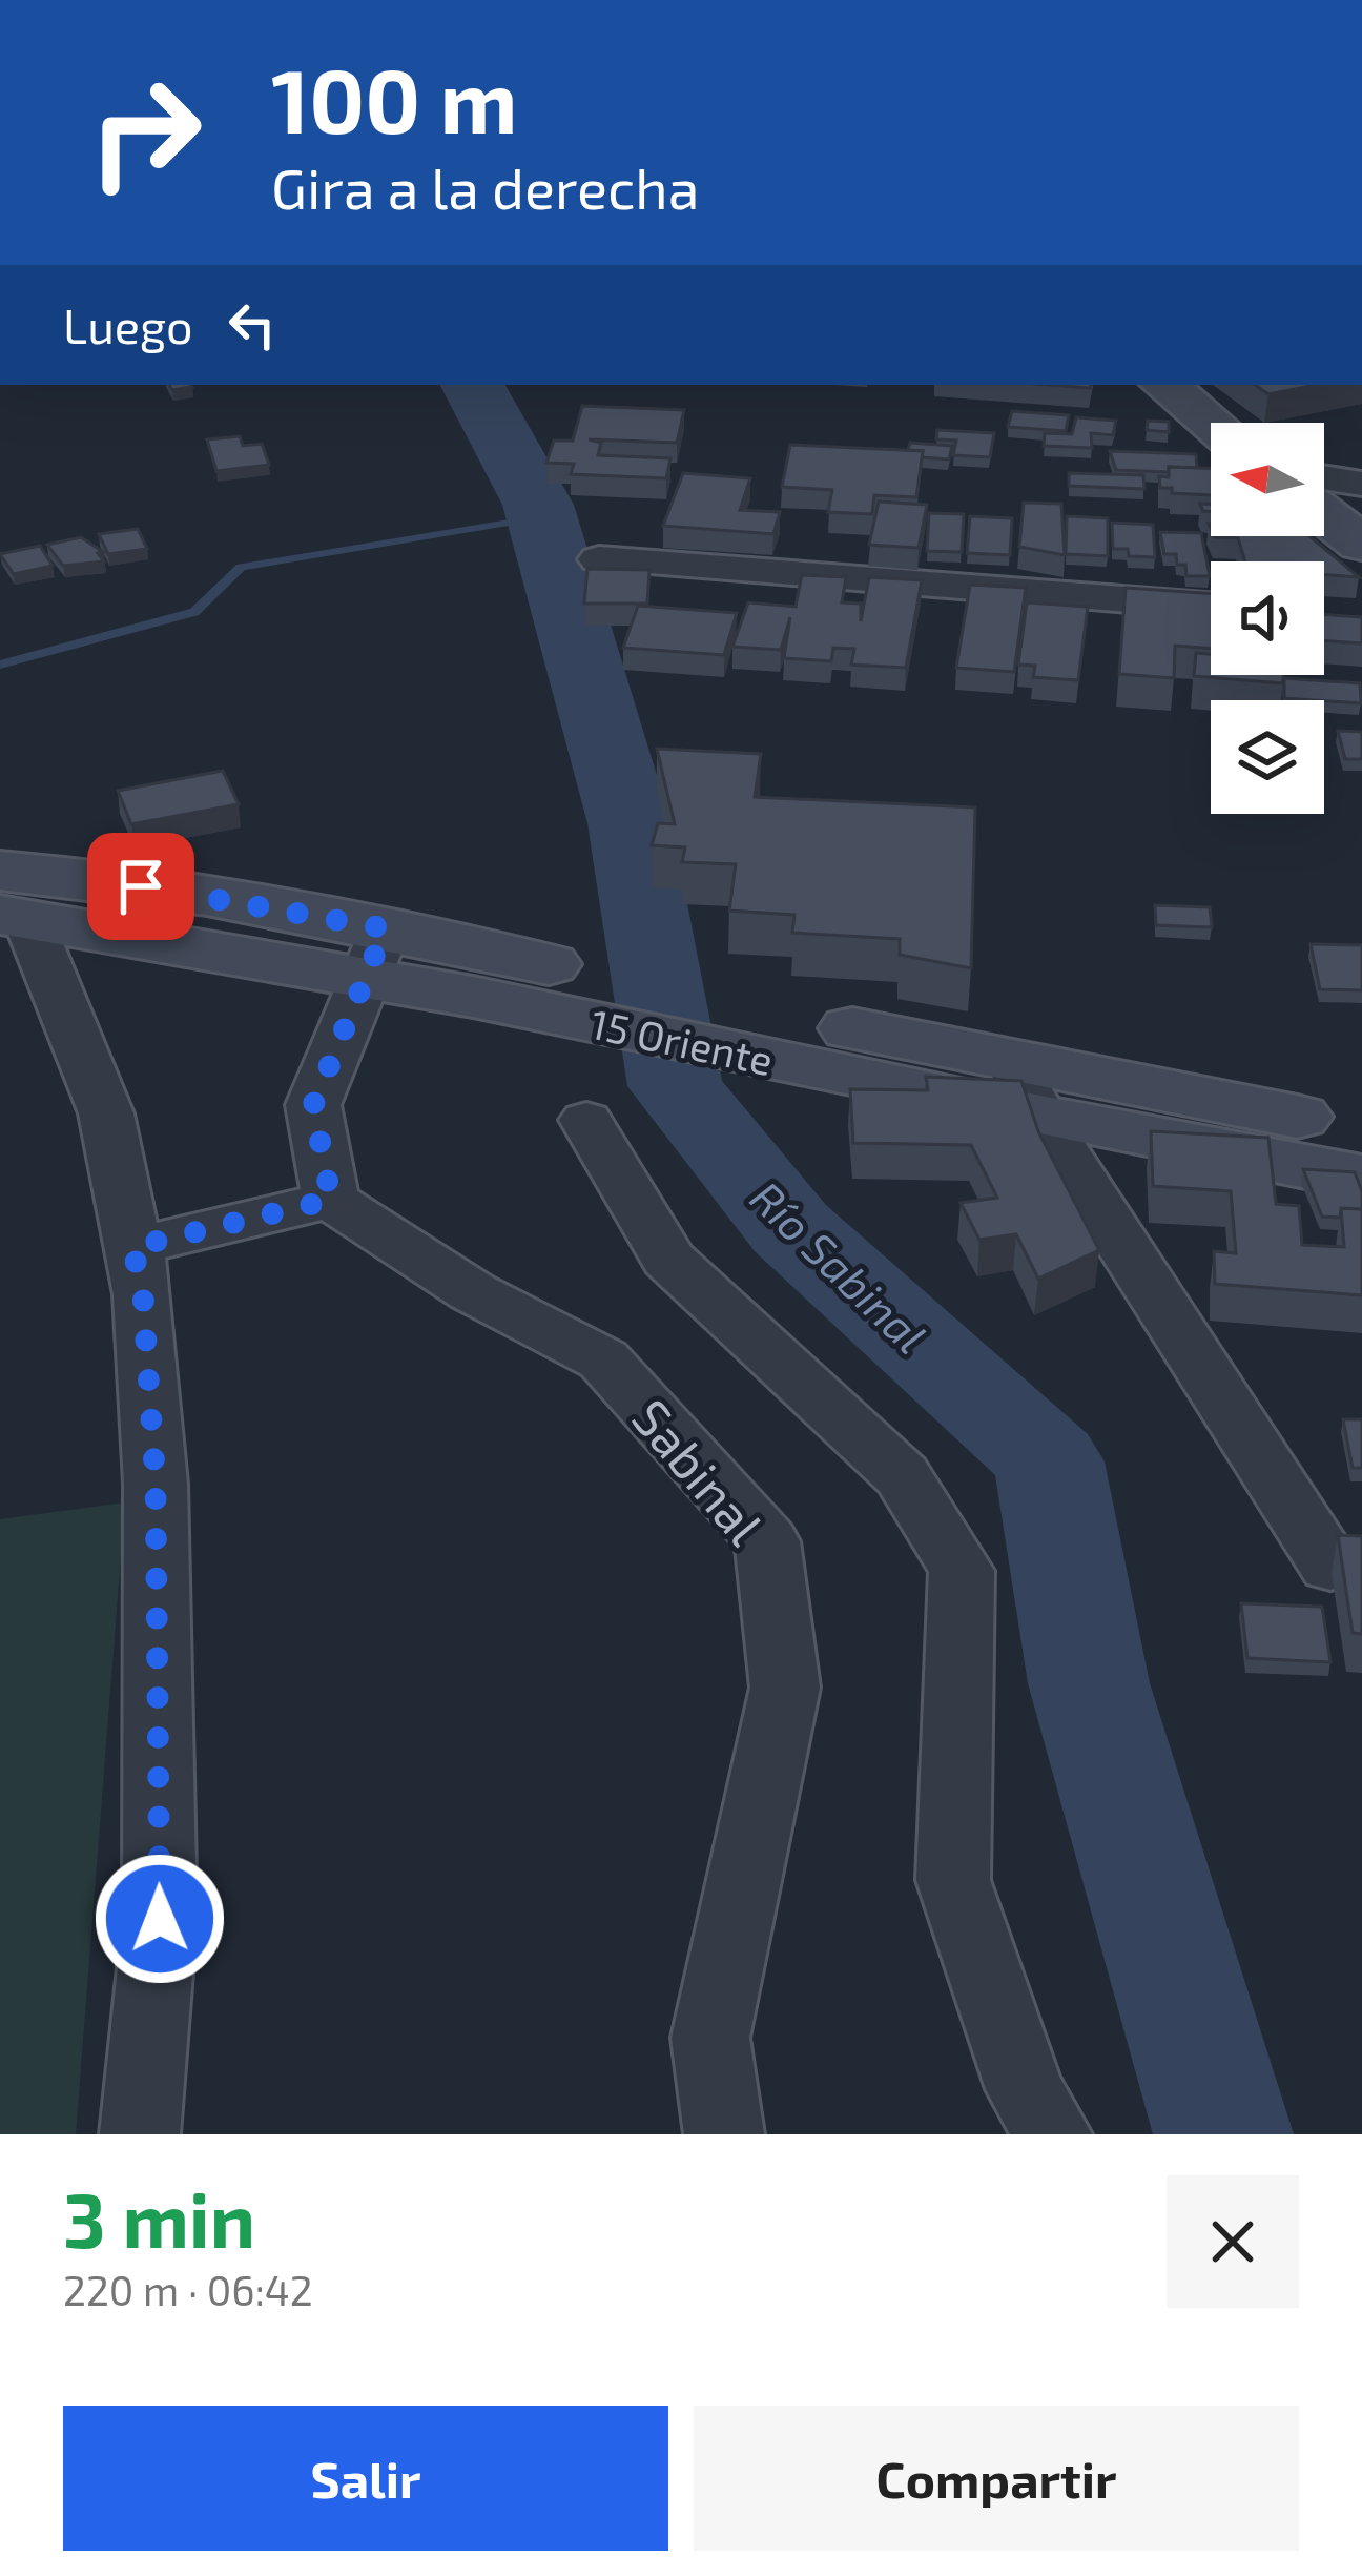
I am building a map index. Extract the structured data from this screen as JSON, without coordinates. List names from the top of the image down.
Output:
{
  "streets": {
    "main road": ["15 Oriente"],
    "street": ["Sabinal"]
  },
  "water": ["Río Sabinal"],
  "north": "left",
  "page": {
    "turn": ["100 m", "Gira a la derecha"],
    "then": "Luego",
    "heading": ["3 min", "220 m · 06:42"],
    "buttons": ["Salir", "Compartir"]
  }
}
